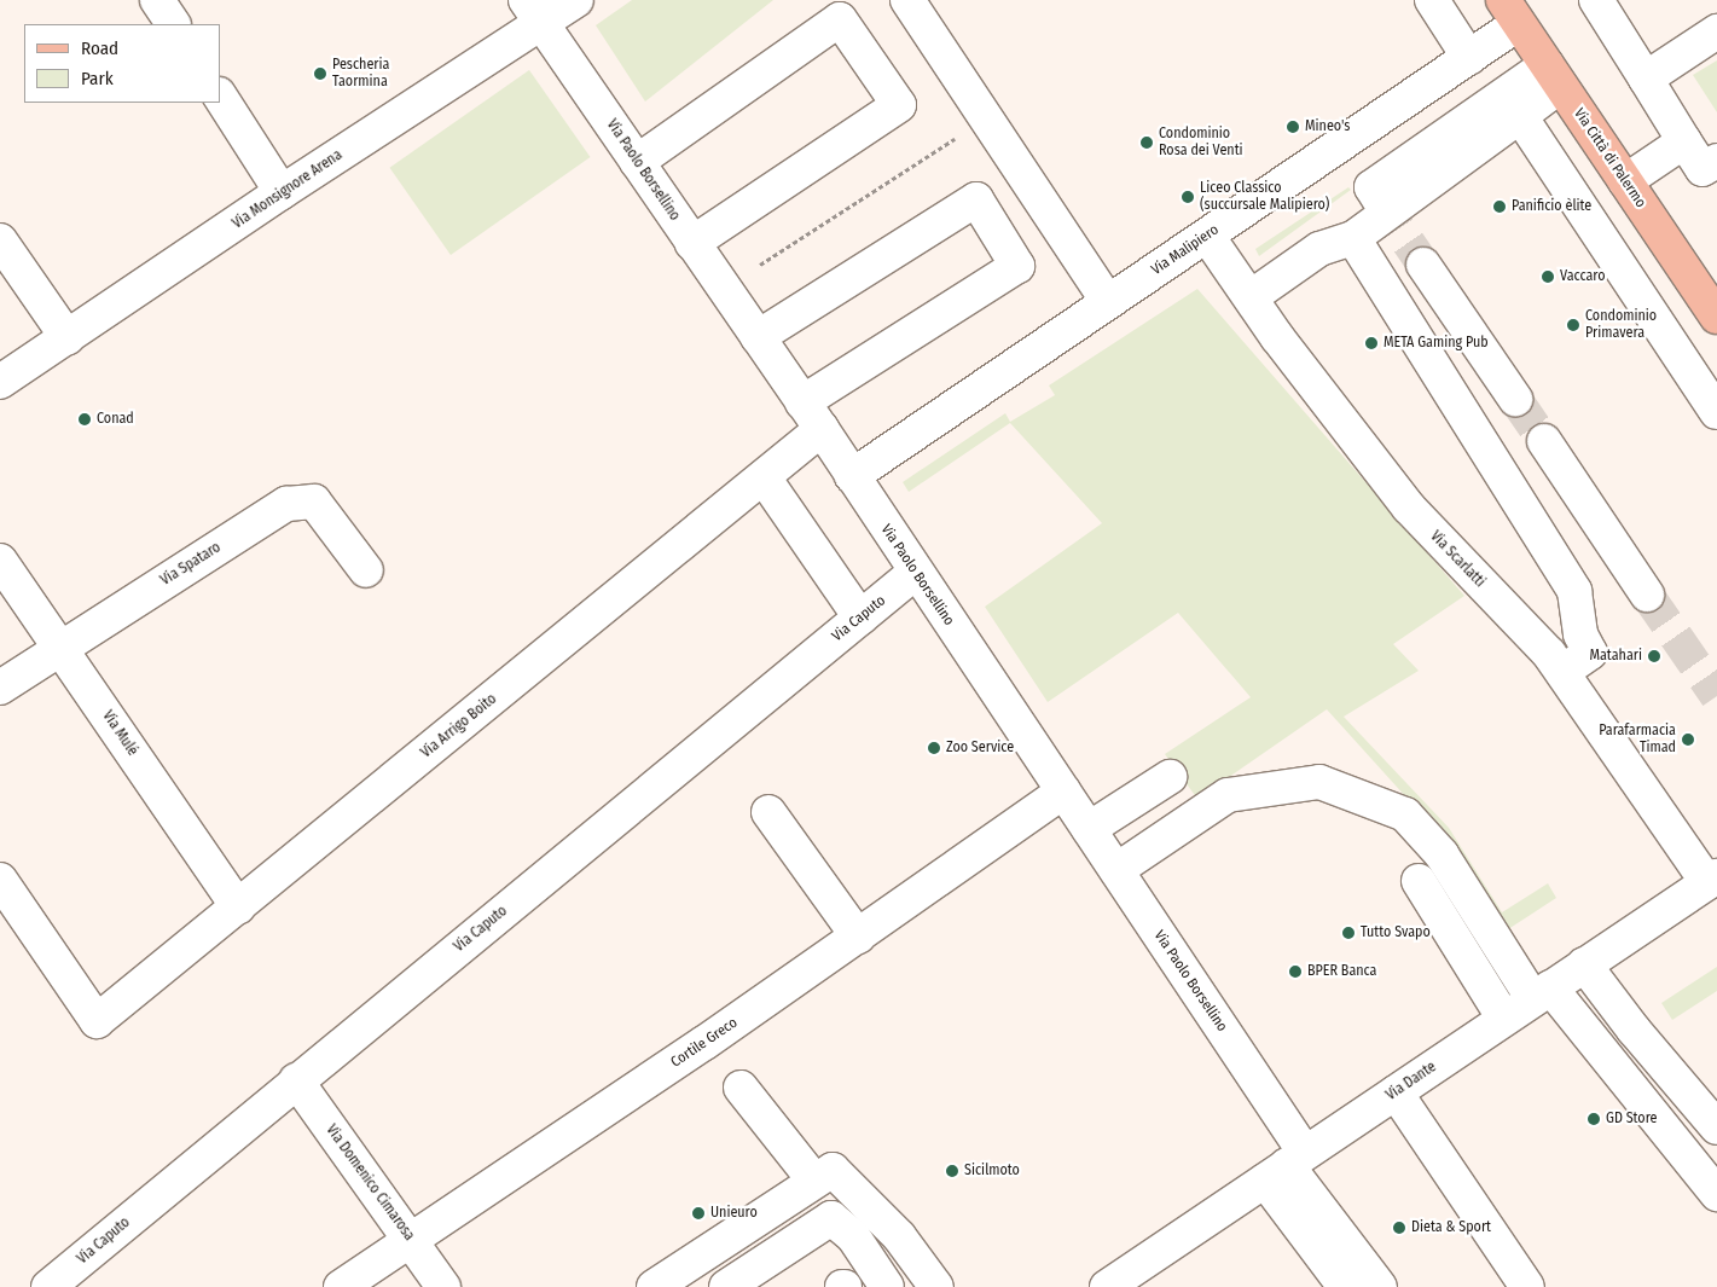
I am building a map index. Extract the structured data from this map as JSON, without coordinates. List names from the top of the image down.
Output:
{
  "streets": {
    "main road": ["Via Città di Palermo"],
    "street": [
      "Via Paolo Borsellino",
      "Via Monsignore Arena",
      "Via Malipiero",
      "Via Scarlatti",
      "Via Spataro",
      "Via Caputo",
      "Via Arrigo Boito",
      "Via Mulé",
      "Cortile Greco",
      "Via Dante",
      "Via Domenico Cimarosa"
    ]
  },
  "crossings": [
    ["Via Città di Palermo", "Via Malipiero"],
    ["Via Paolo Borsellino", "Via Monsignore Arena"],
    ["Via Paolo Borsellino", "Via Malipiero"],
    ["Via Paolo Borsellino", "Via Caputo"],
    ["Via Paolo Borsellino", "Via Arrigo Boito"],
    ["Via Paolo Borsellino", "Cortile Greco"],
    ["Via Paolo Borsellino", "Via Dante"],
    ["Via Malipiero", "Via Scarlatti"],
    ["Via Scarlatti", "Via Dante"],
    ["Via Spataro", "Via Mulé"],
    ["Via Caputo", "Via Domenico Cimarosa"],
    ["Via Arrigo Boito", "Via Mulé"],
    ["Cortile Greco", "Via Domenico Cimarosa"]
  ],
  "places": [
    "Pescheria Taormina",
    "Mineo's",
    "Condominio Rosa dei Venti",
    "Liceo Classico (succursale Malipiero)",
    "Panificio èlite",
    "Vaccaro",
    "Condominio Primavera",
    "META Gaming Pub",
    "Conad",
    "Matahari",
    "Parafarmacia Timad",
    "Zoo Service",
    "Tutto Svapo",
    "BPER Banca",
    "GD Store",
    "Sicilmoto",
    "Unieuro",
    "Dieta & Sport"
  ],
  "legend": ["Road", "Park"]
}
